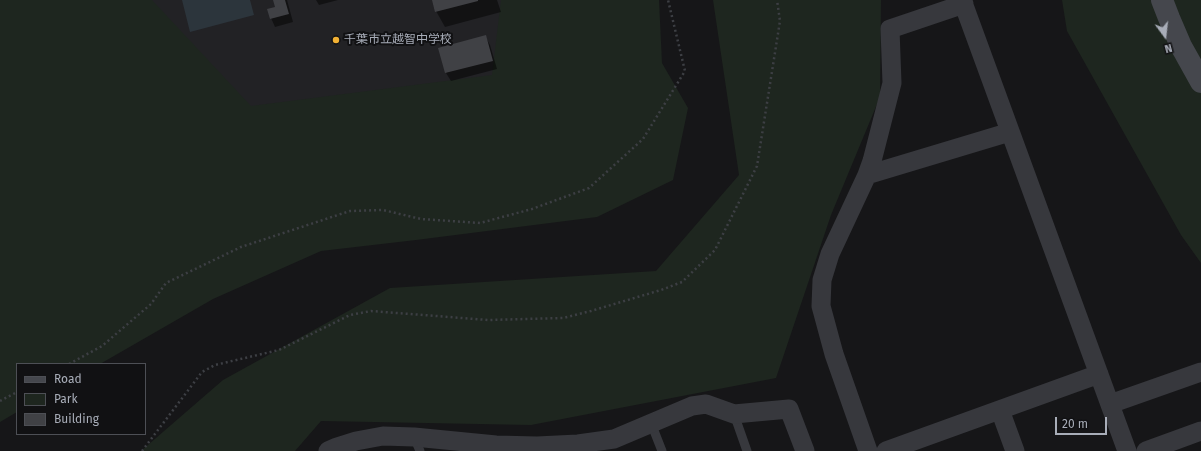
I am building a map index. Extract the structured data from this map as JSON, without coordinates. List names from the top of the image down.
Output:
{
  "places": ["千葉市立越智中学校"],
  "legend": ["Road", "Park", "Building"],
  "scale_bar": "20 m",
  "north": "bottom"
}
